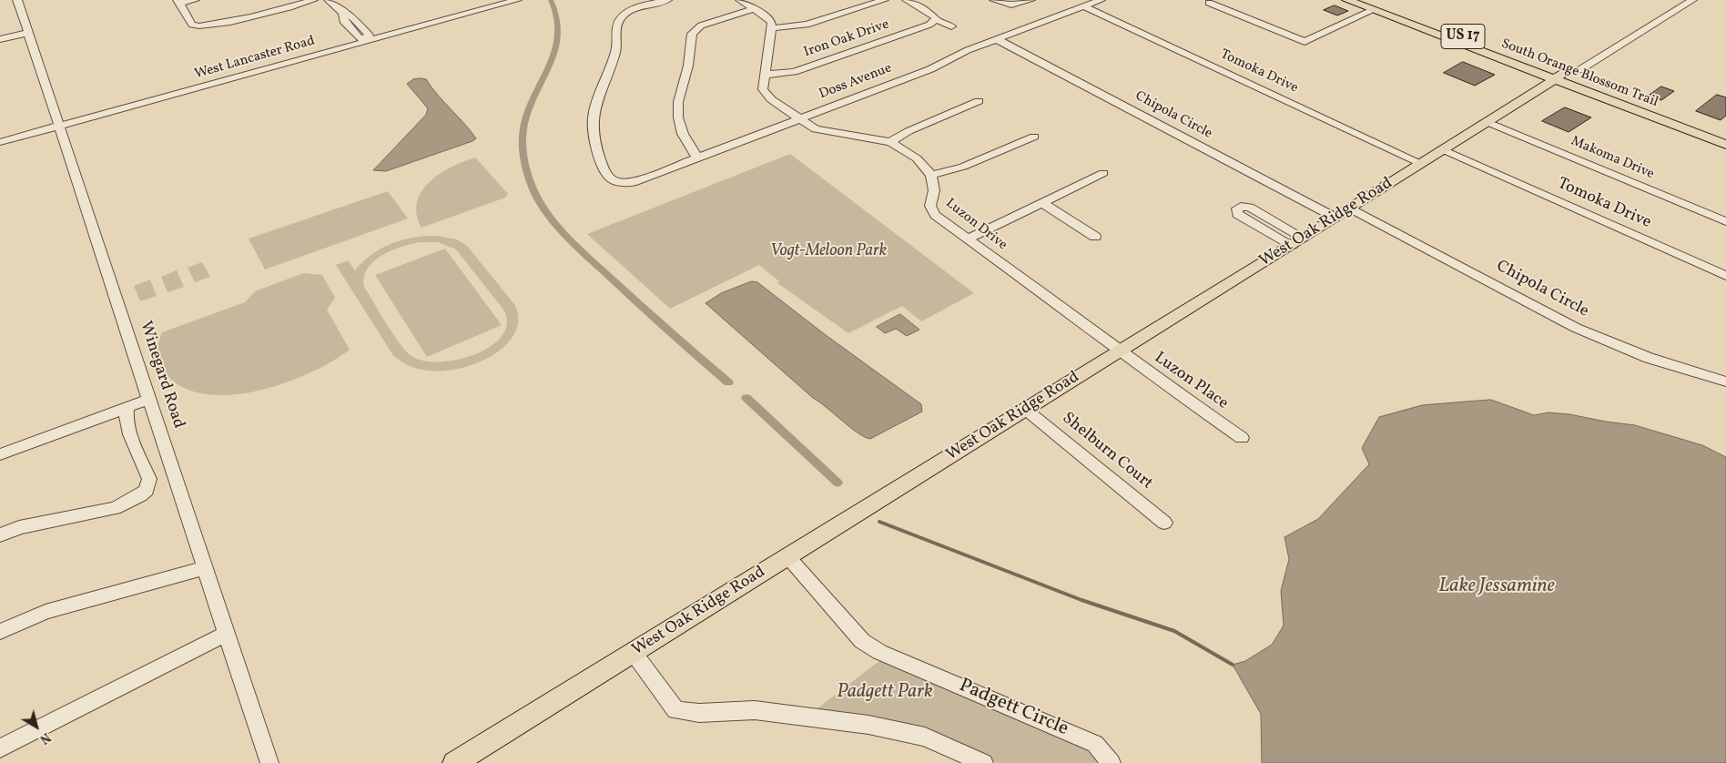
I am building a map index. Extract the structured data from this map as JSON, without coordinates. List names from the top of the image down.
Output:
{
  "streets": {
    "main road": ["US 17", "South Orange Blossom Trail", "West Oak Ridge Road"],
    "street": [
      "Iron Oak Drive",
      "West Lancaster Road",
      "Tomoka Drive",
      "Doss Avenue",
      "Chipola Circle",
      "Makoma Drive",
      "Luzon Drive",
      "Winegard Road",
      "Luzon Place",
      "Shelburn Court",
      "Padgett Circle"
    ]
  },
  "crossings": [
    ["West Lancaster Road", "Winegard Road"],
    ["Tomoka Drive", "Doss Avenue"],
    ["Tomoka Drive", "West Oak Ridge Road"],
    ["South Orange Blossom Trail", "West Oak Ridge Road"],
    ["Doss Avenue", "Chipola Circle"],
    ["Chipola Circle", "West Oak Ridge Road"],
    ["Makoma Drive", "West Oak Ridge Road"],
    ["West Oak Ridge Road", "Luzon Drive"],
    ["West Oak Ridge Road", "Luzon Place"],
    ["West Oak Ridge Road", "Shelburn Court"],
    ["West Oak Ridge Road", "Padgett Circle"],
    ["Luzon Drive", "Luzon Place"]
  ],
  "water": ["Lake Jessamine"],
  "parks": ["Vogt-Meloon Park", "Padgett Park"],
  "north": "bottom right"
}
